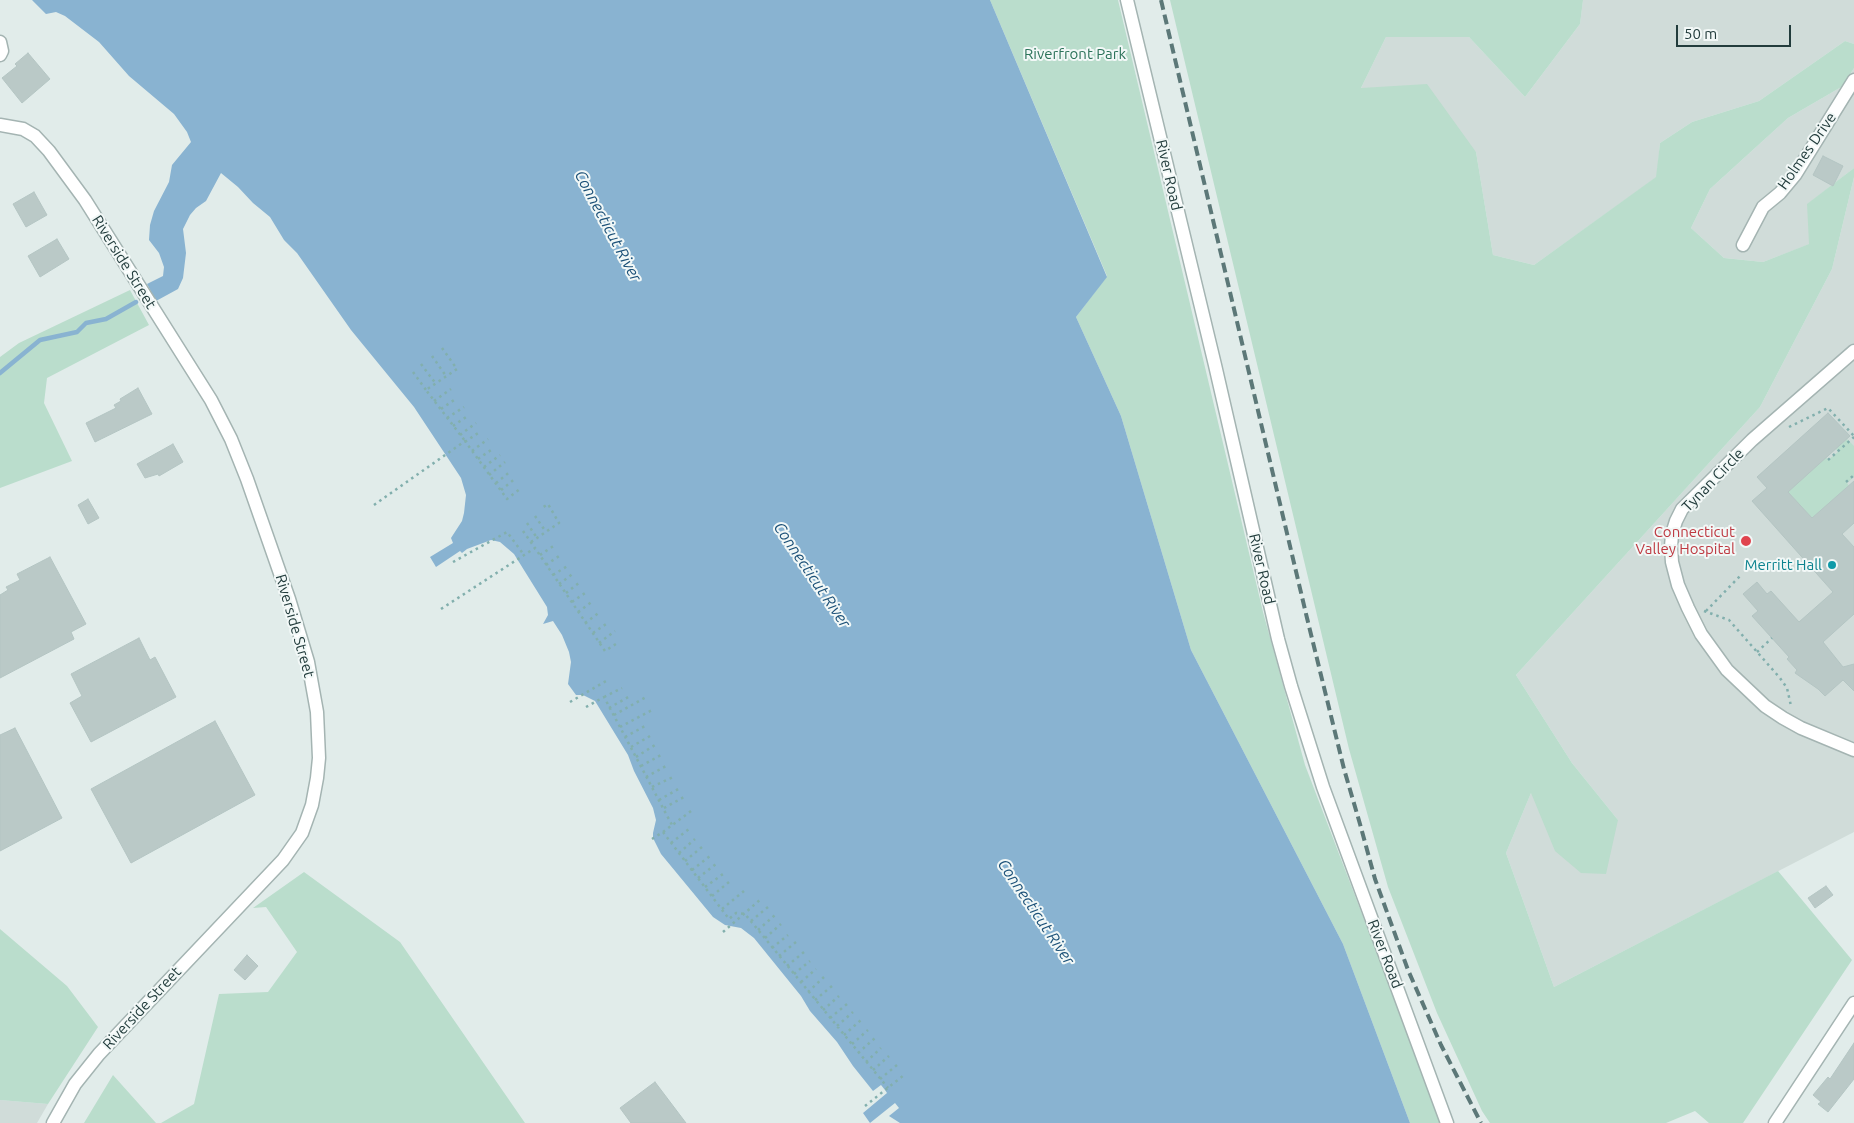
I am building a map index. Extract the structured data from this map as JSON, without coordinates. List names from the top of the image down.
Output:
{
  "streets": {
    "street": [
      "Holmes Drive",
      "River Road",
      "Riverside Street",
      "Tynan Circle"
    ]
  },
  "water": ["Connecticut River"],
  "parks": ["Riverfront Park"],
  "places": ["Connecticut Valley Hospital", "Merritt Hall"],
  "scale_bar": "50 m"
}
